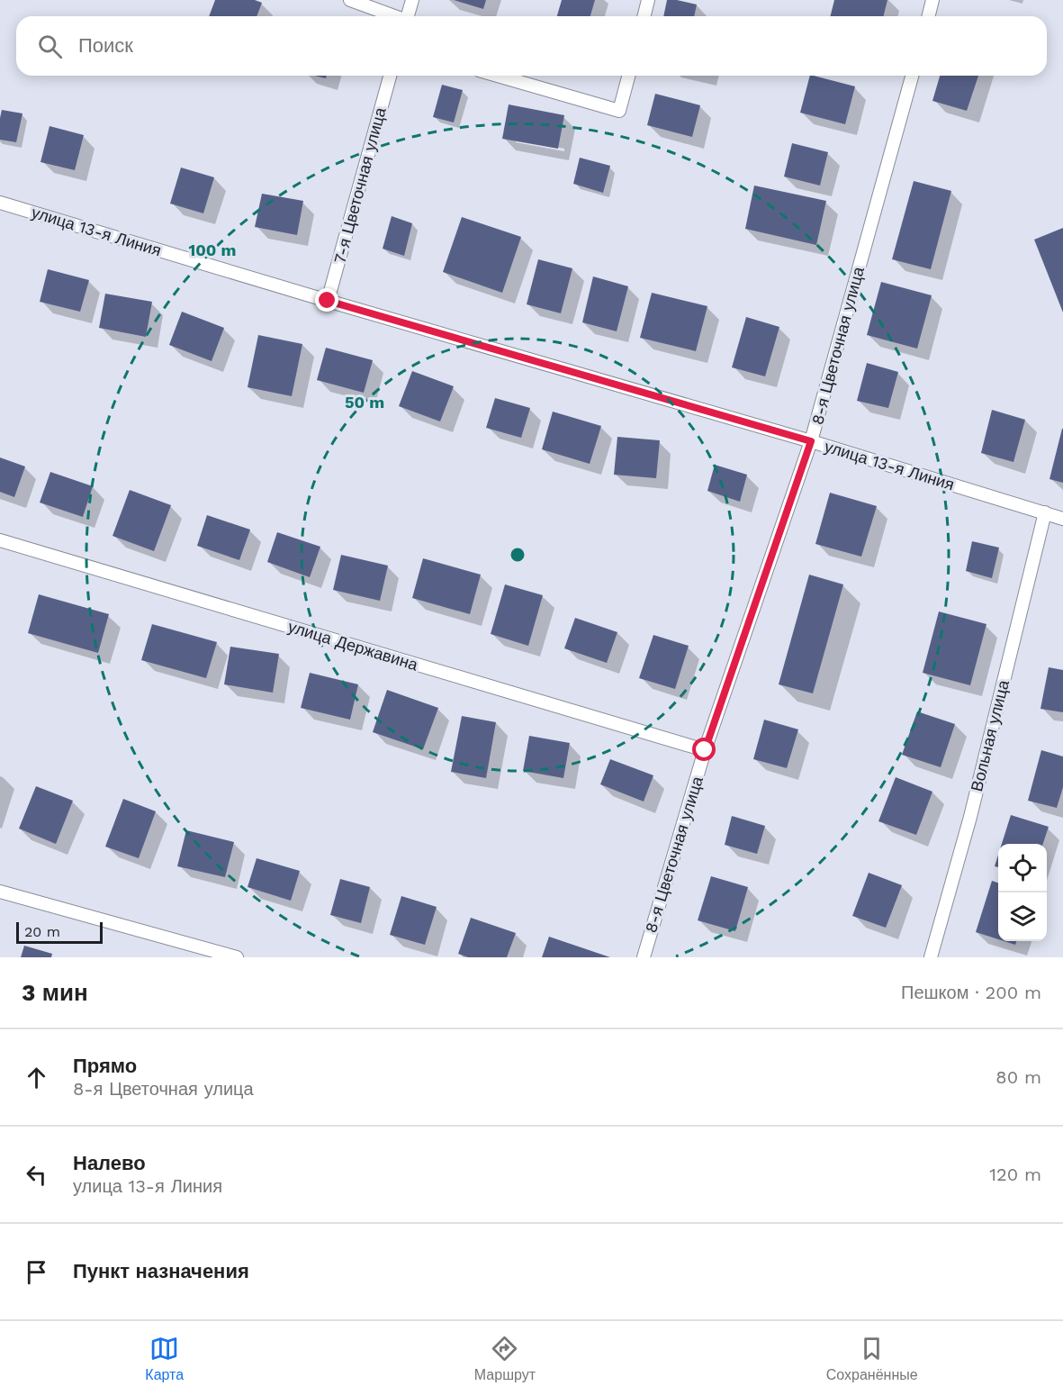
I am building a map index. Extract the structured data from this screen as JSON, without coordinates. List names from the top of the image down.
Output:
{
  "streets": {
    "lane": [
      "7-я Цветочная улица",
      "улица 13-я Линия",
      "8-я Цветочная улица",
      "улица Державина",
      "Вольная улица"
    ]
  },
  "crossings": [
    ["7-я Цветочная улица", "улица 13-я Линия"],
    ["улица 13-я Линия", "8-я Цветочная улица"],
    ["улица 13-я Линия", "Вольная улица"],
    ["8-я Цветочная улица", "улица Державина"]
  ],
  "scale_bar": "20 m",
  "page": {
    "search": "Поиск",
    "scale": "20 m",
    "heading": ["3 мин", "Пешком · 200 m"],
    "list": [
      ["Прямо", "8-я Цветочная улица", "80 m"],
      ["Налево", "улица 13-я Линия", "120 m"],
      "Пункт назначения"
    ],
    "nav": ["Карта", "Маршрут", "Сохранённые"]
  },
  "rings": ["100 m", "50 m"]
}
